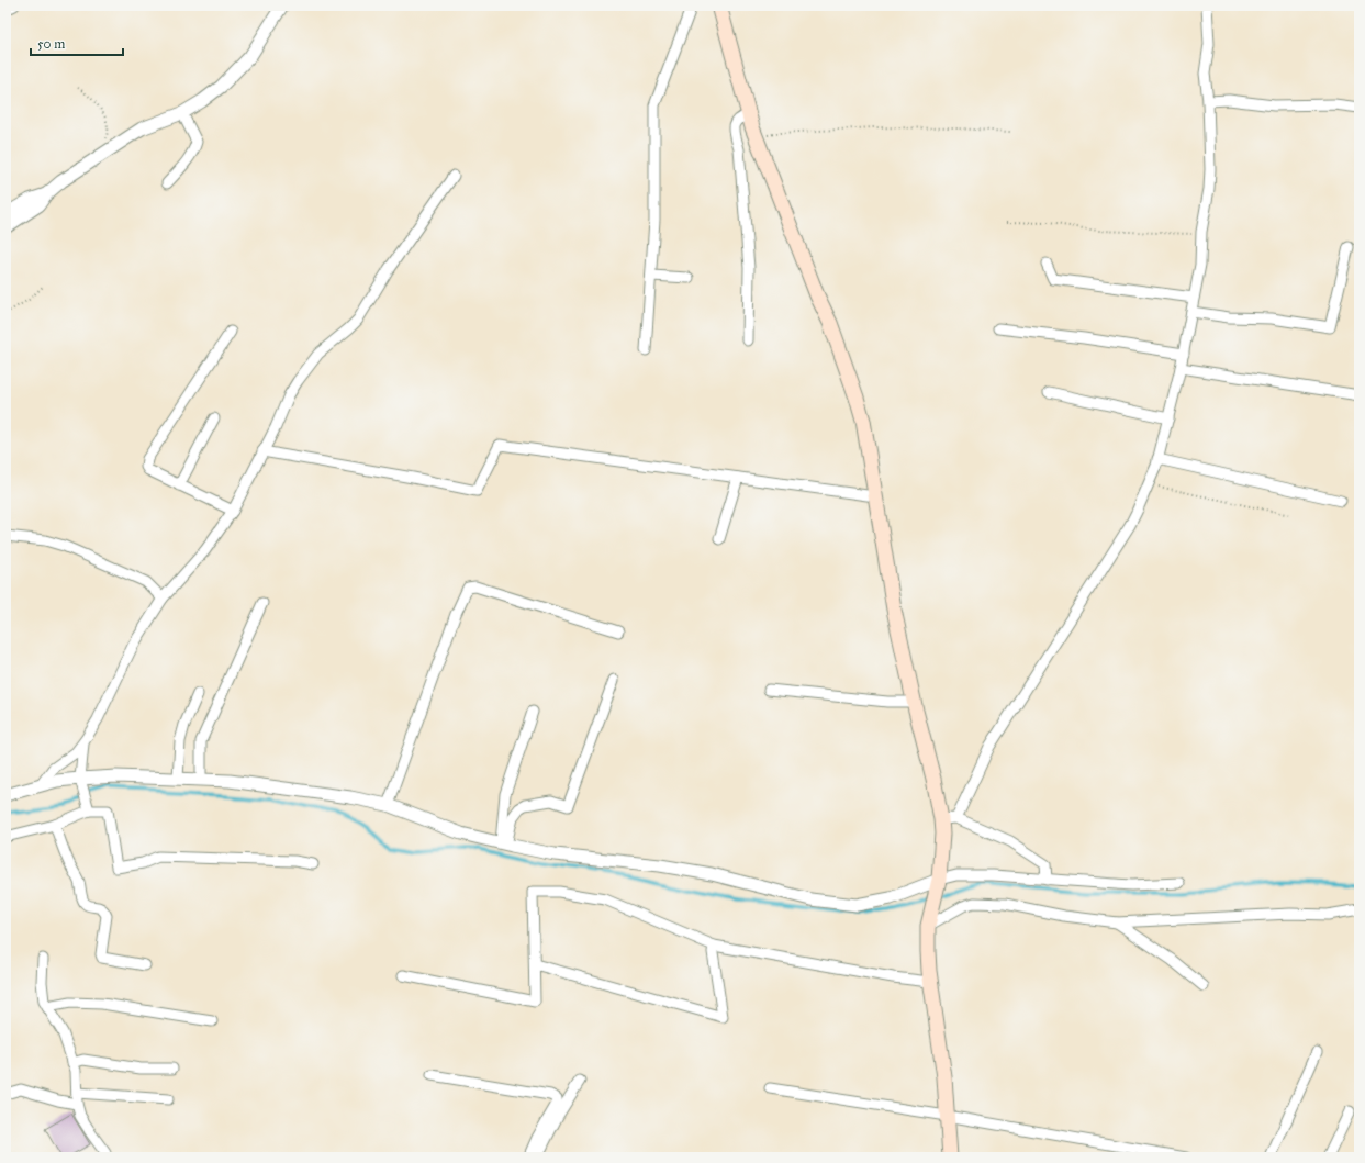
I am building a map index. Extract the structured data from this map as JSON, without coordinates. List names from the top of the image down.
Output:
{
  "scale_bar": "50 m"
}
